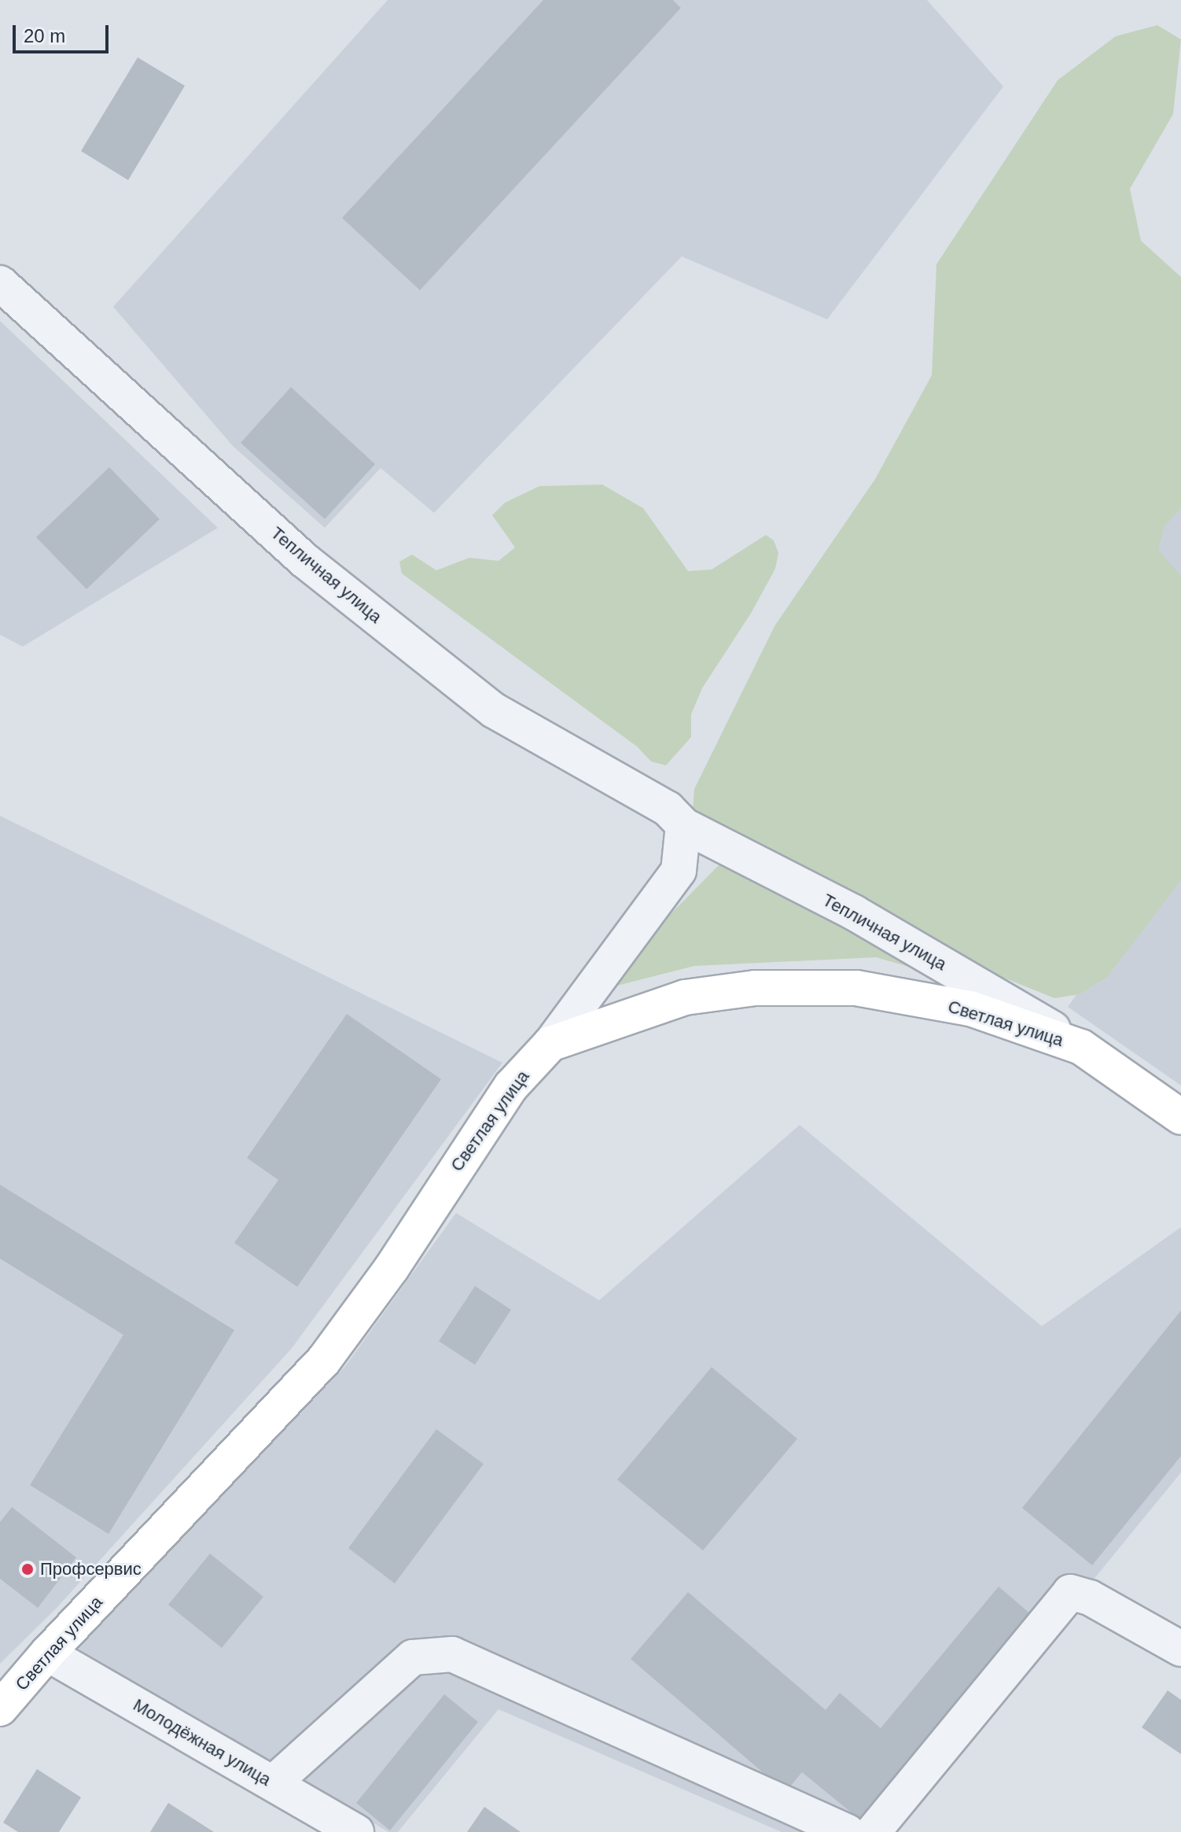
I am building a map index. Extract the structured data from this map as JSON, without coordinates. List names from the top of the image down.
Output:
{
  "streets": {
    "street": ["Тепличная улица", "Светлая улица", "Молодёжная улица"]
  },
  "crossings": [
    ["Тепличная улица", "Светлая улица"],
    ["Светлая улица", "Молодёжная улица"]
  ],
  "places": ["Профсервис"],
  "scale_bar": "20 m"
}
